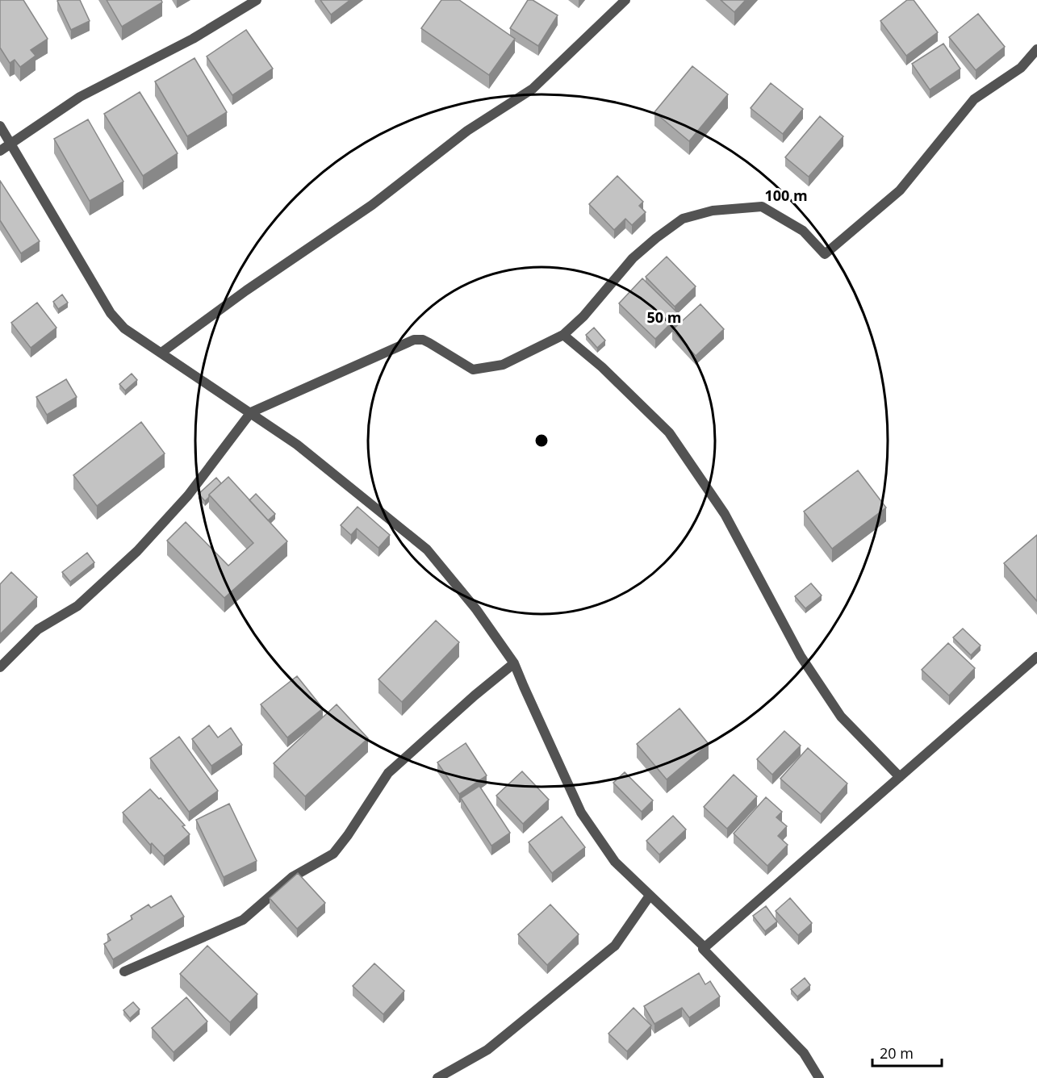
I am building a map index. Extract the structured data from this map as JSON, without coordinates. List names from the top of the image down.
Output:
{
  "scale_bar": "20 m",
  "rings": ["100 m", "50 m"]
}
